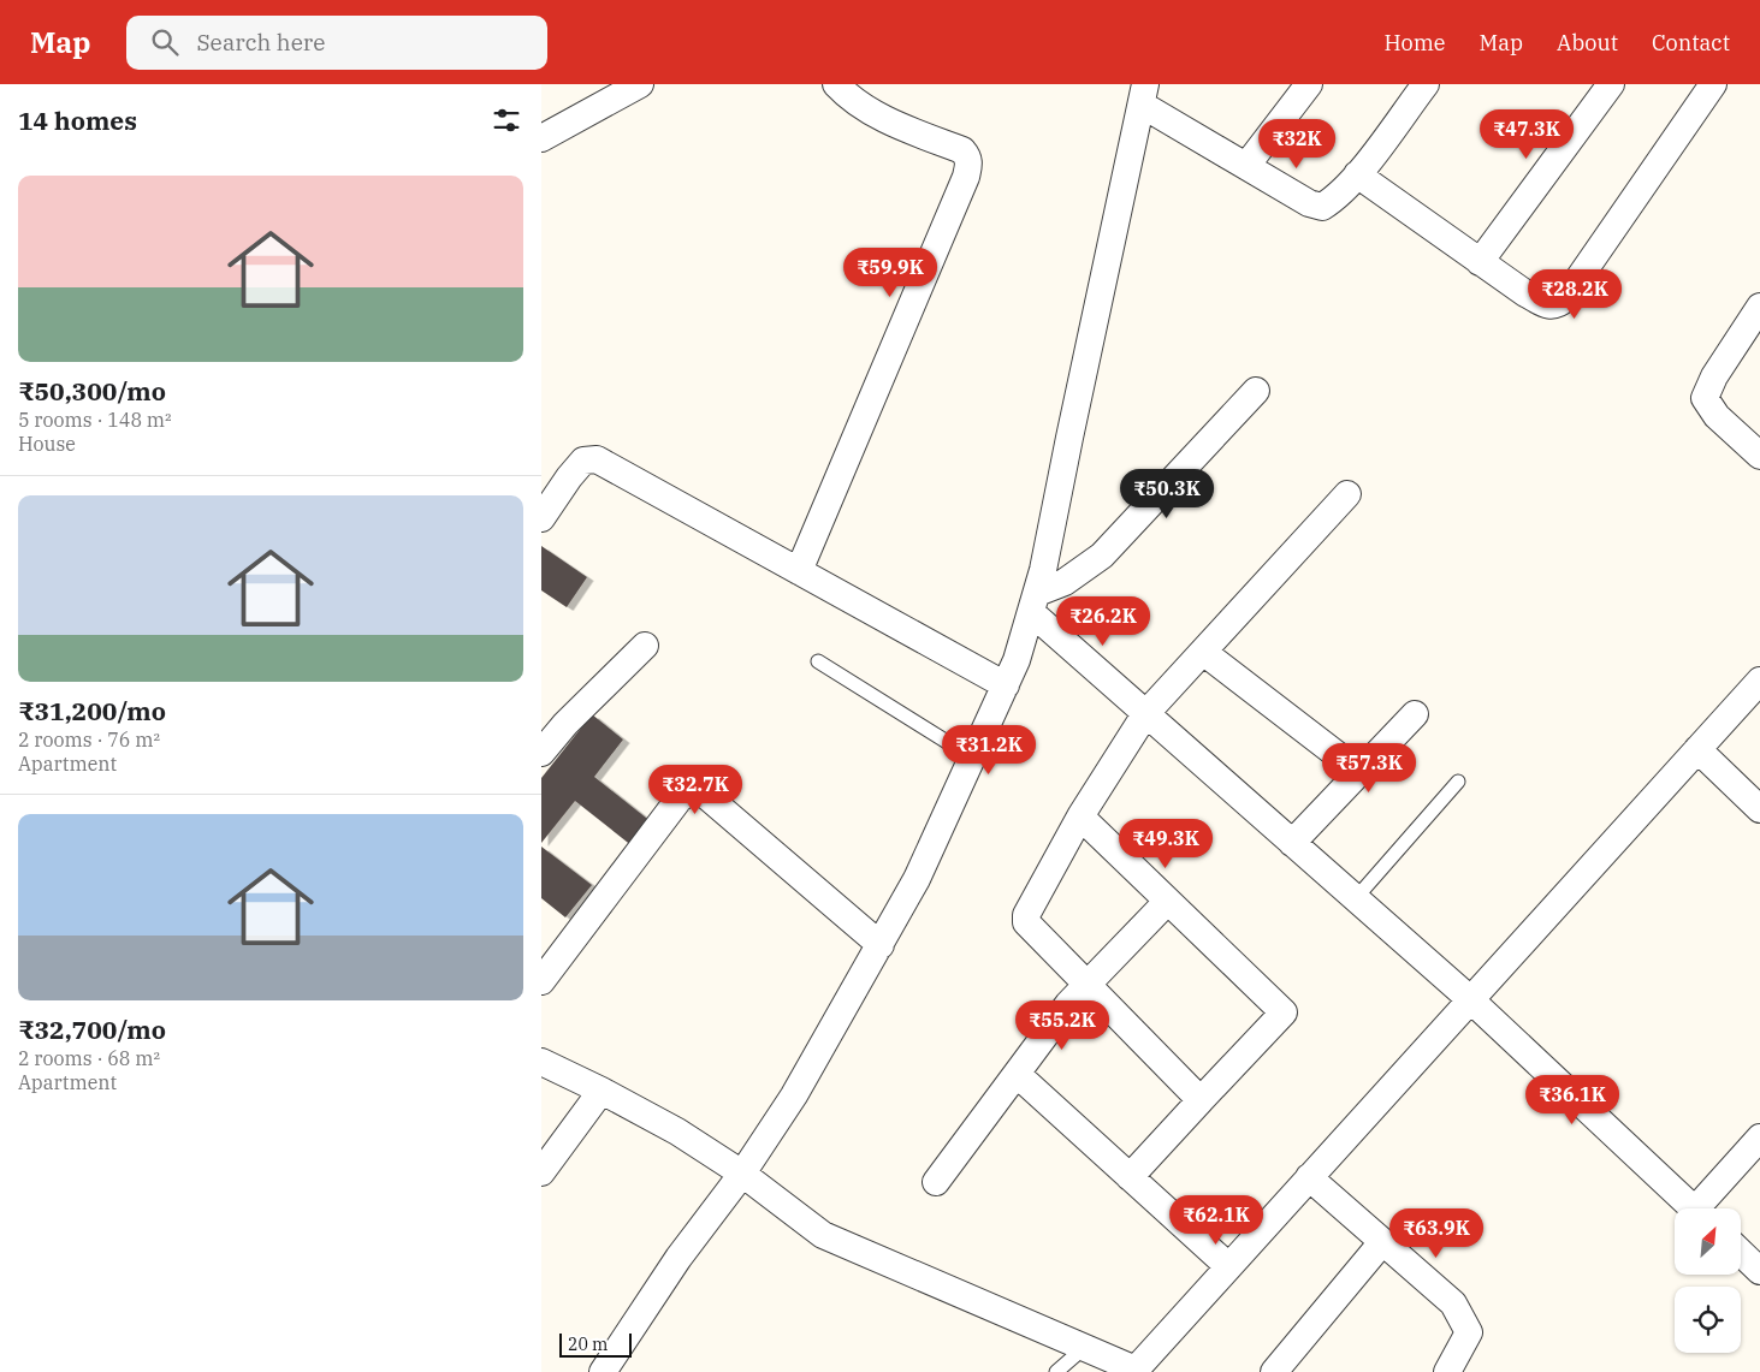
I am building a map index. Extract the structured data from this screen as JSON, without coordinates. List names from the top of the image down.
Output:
{
  "scale_bar": "20 m",
  "north": "top right",
  "page": {
    "header": "Map",
    "search": "Search here",
    "nav": [
      "Home",
      "Map",
      "About",
      "Contact"
    ],
    "heading": "14 homes",
    "price": [
      "₹47.3K",
      "₹32K",
      "₹59.9K",
      "₹28.2K",
      "₹50.3K",
      "₹26.2K",
      "₹31.2K",
      "₹57.3K",
      "₹32.7K",
      "₹49.3K",
      "₹55.2K",
      "₹36.1K",
      "₹62.1K",
      "₹63.9K"
    ],
    "list": [
      {
        "name": "₹50,300/mo",
        "note": "5 rooms · 148 m² · House"
      },
      {
        "name": "₹31,200/mo",
        "note": "2 rooms · 76 m² · Apartment"
      },
      {
        "name": "₹32,700/mo",
        "note": "2 rooms · 68 m² · Apartment"
      }
    ],
    "scale": "20 m"
  }
}
